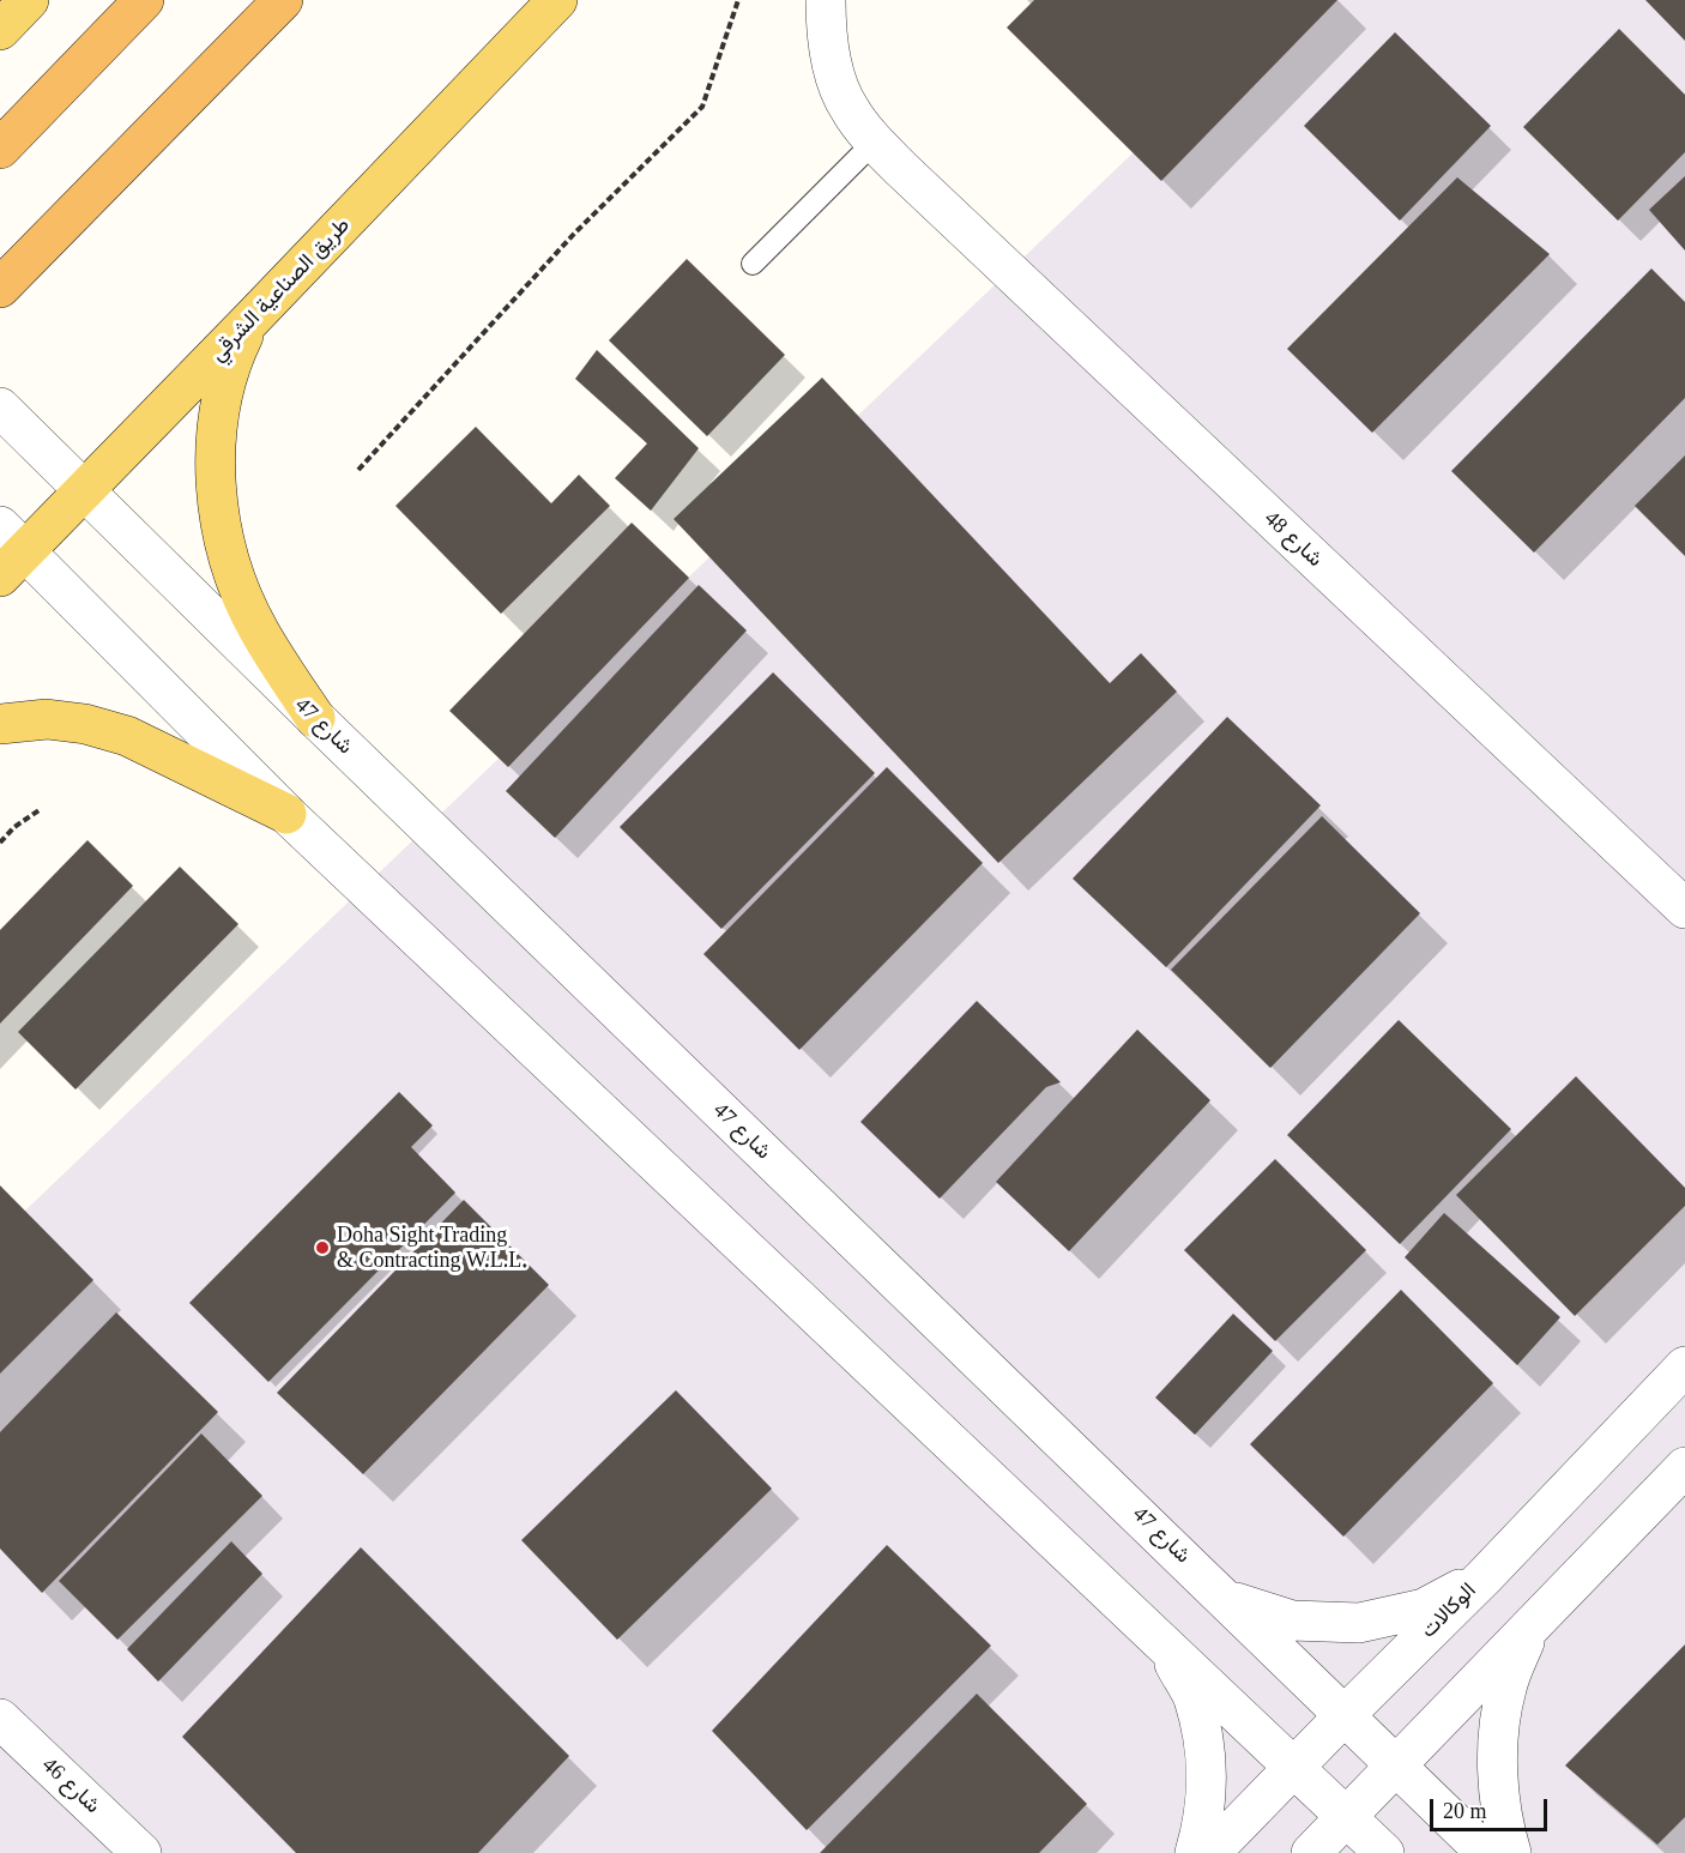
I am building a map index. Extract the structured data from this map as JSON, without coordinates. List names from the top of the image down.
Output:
{
  "streets": {
    "main road": ["طريق الصناعية الشرقي"],
    "street": [
      "شارع 48",
      "شارع 47",
      "الوكالات",
      "شارع 46"
    ]
  },
  "crossings": [
    ["طريق الصناعية الشرقي", "شارع 47"],
    ["شارع 47", "الوكالات"]
  ],
  "places": ["Doha Sight Trading & Contracting W.L.L."],
  "scale_bar": "20 m"
}
